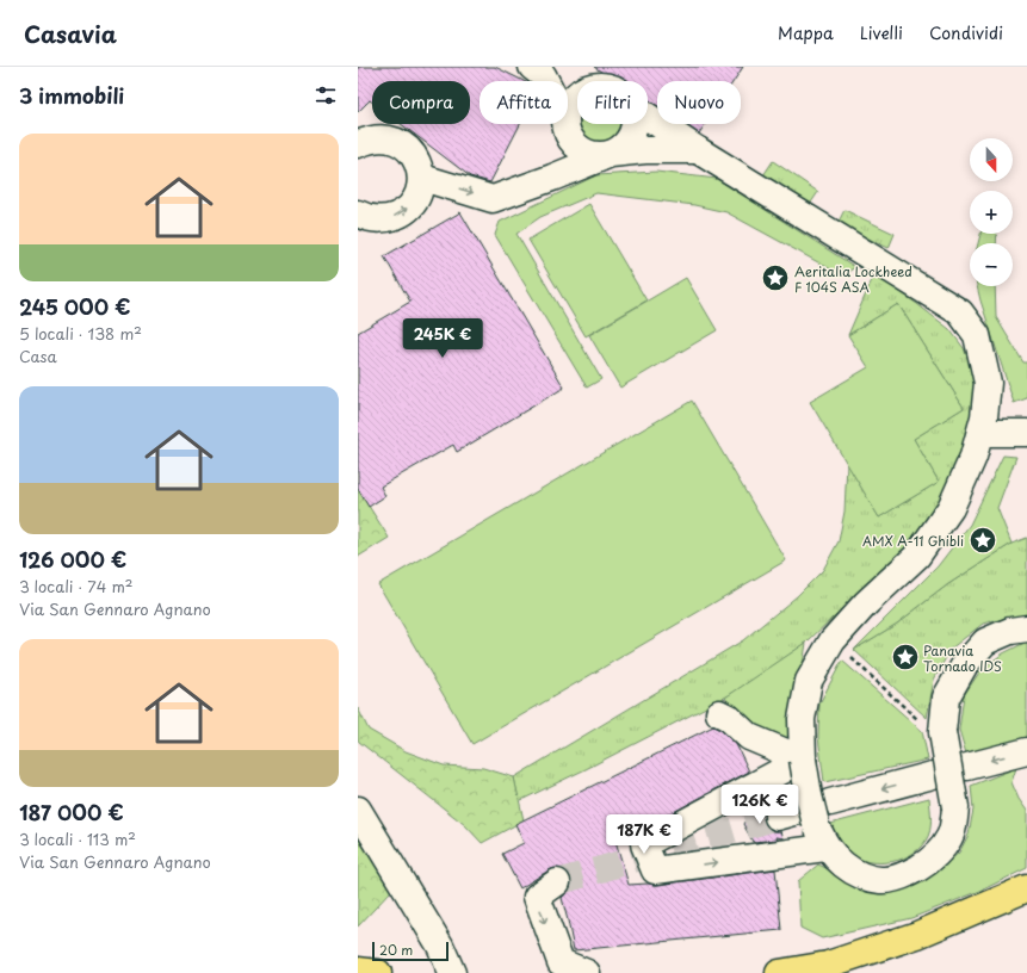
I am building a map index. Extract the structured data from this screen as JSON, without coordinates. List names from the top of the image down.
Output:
{
  "places": {
    "place": ["Aeritalia Lockheed F 104S ASA", "AMX A-11 Ghibli", "Panavia Tornado IDS"]
  },
  "scale_bar": "20 m",
  "north": "bottom",
  "page": {
    "header": "Casavia",
    "nav": ["Mappa", "Livelli", "Condividi"],
    "heading": "3 immobili",
    "chip": [
      "Compra",
      "Affitta",
      "Filtri",
      "Nuovo"
    ],
    "list": [
      {
        "name": "245 000 €",
        "note": "5 locali · 138 m² · Casa"
      },
      {
        "name": "126 000 €",
        "note": "3 locali · 74 m² · Via San Gennaro Agnano"
      },
      {
        "name": "187 000 €",
        "note": "3 locali · 113 m² · Via San Gennaro Agnano"
      }
    ],
    "map_buttons": ["+", "−"],
    "price": ["245K €", "126K €", "187K €"],
    "scale": "20 m"
  }
}
